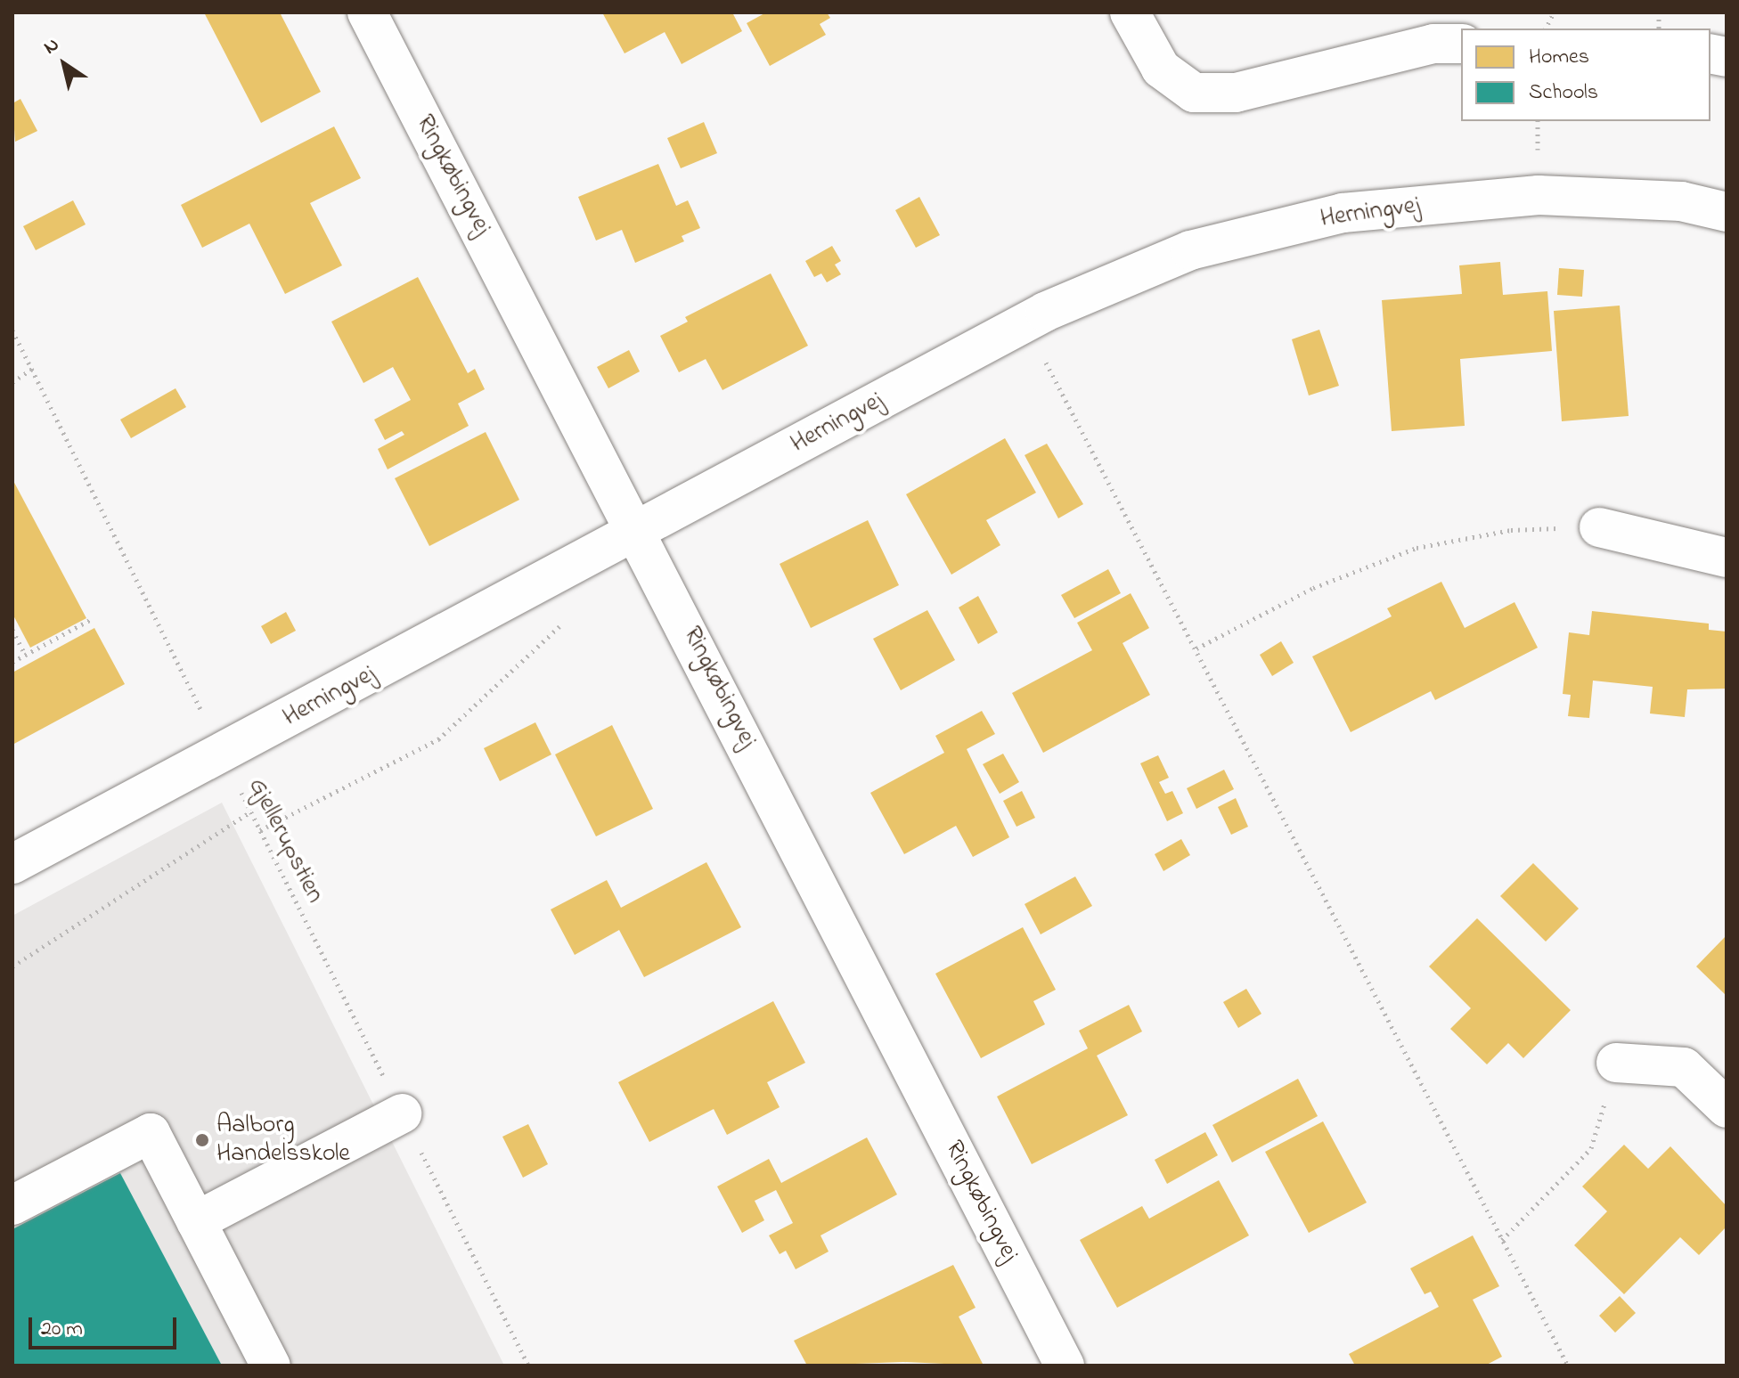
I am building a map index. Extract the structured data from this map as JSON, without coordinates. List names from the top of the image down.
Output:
{
  "streets": {
    "street": ["Ringkøbingvej", "Herningvej"],
    "path": ["Gjellerupstien"]
  },
  "crossings": [
    ["Ringkøbingvej", "Herningvej"],
    ["Herningvej", "Gjellerupstien"]
  ],
  "places": ["Aalborg Handelsskole"],
  "legend": ["Homes", "Schools"],
  "scale_bar": "20 m",
  "north": "top left"
}
